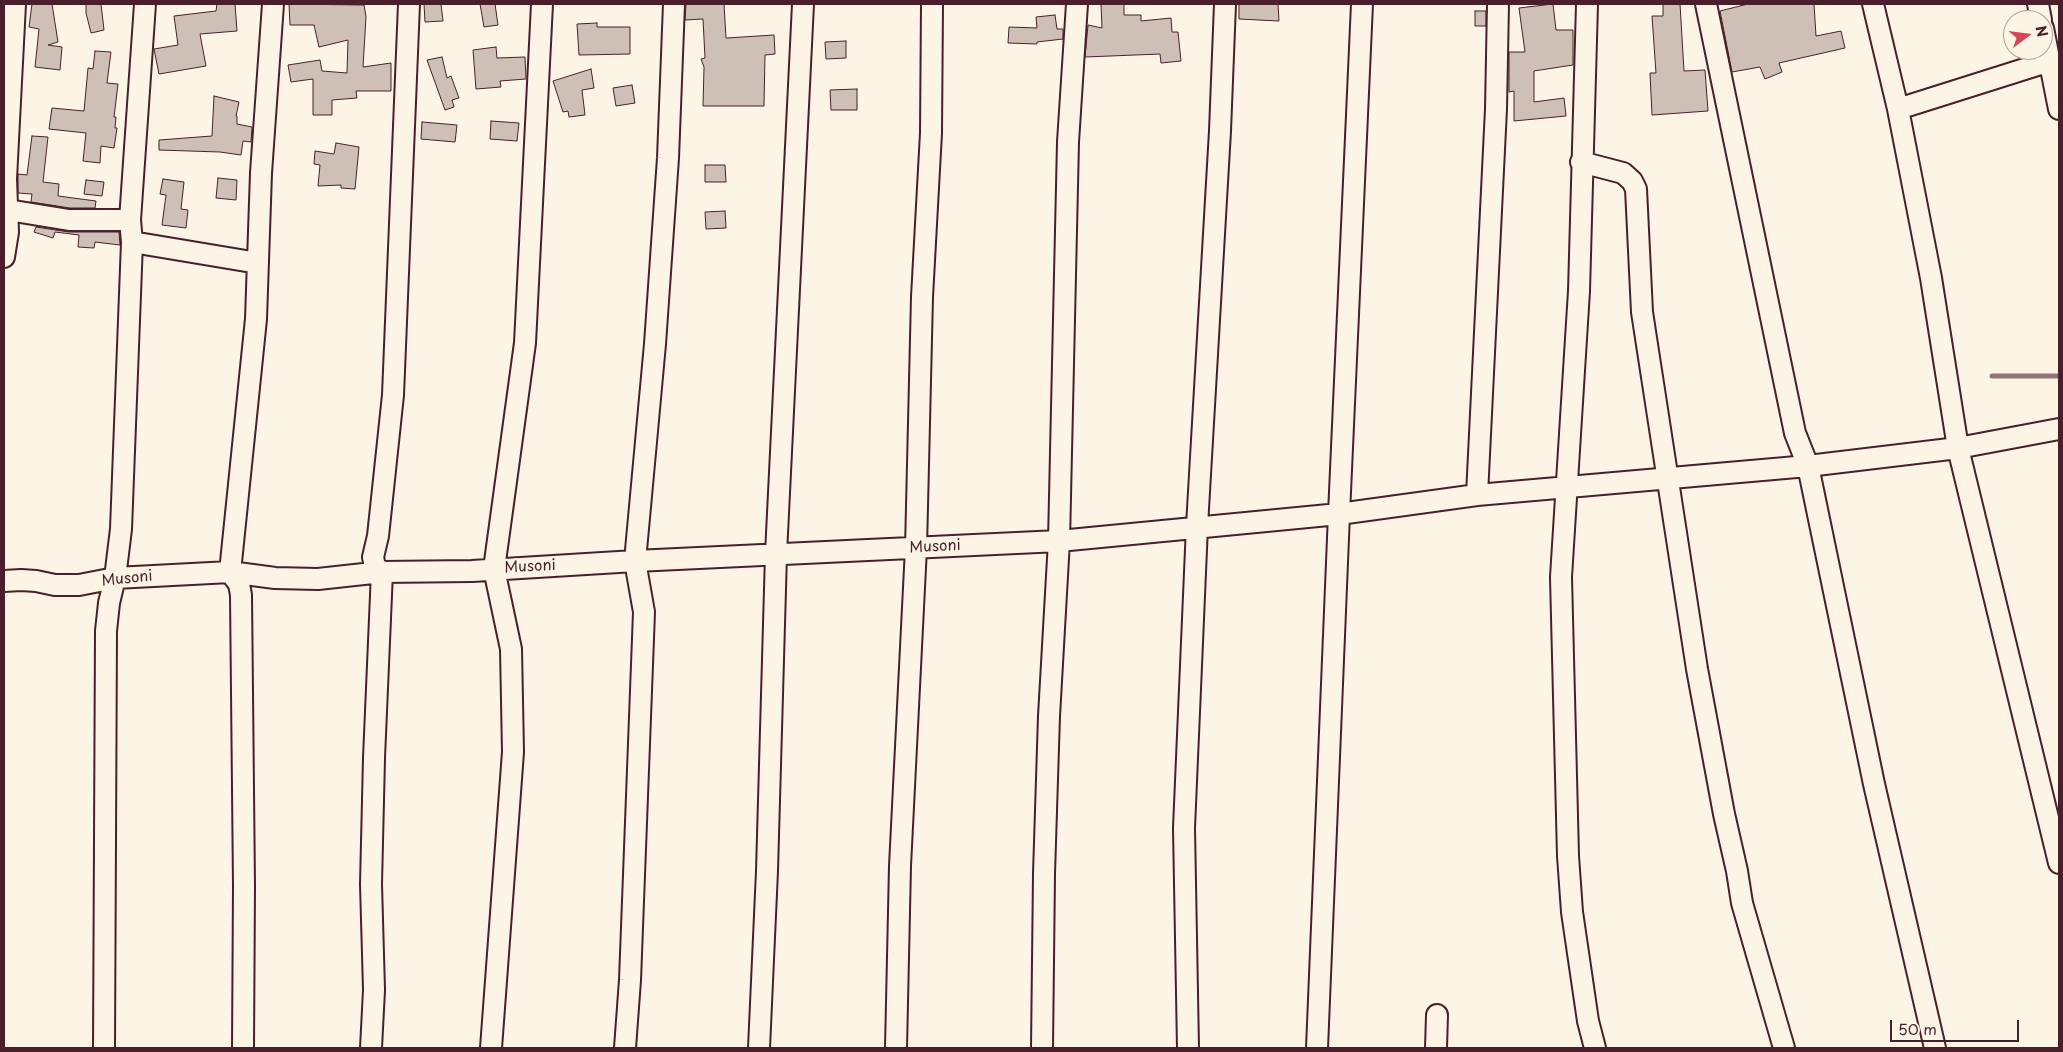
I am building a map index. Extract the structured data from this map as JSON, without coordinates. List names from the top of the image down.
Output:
{
  "streets": {
    "street": ["Musoni"]
  },
  "scale_bar": "50 m",
  "north": "right"
}
